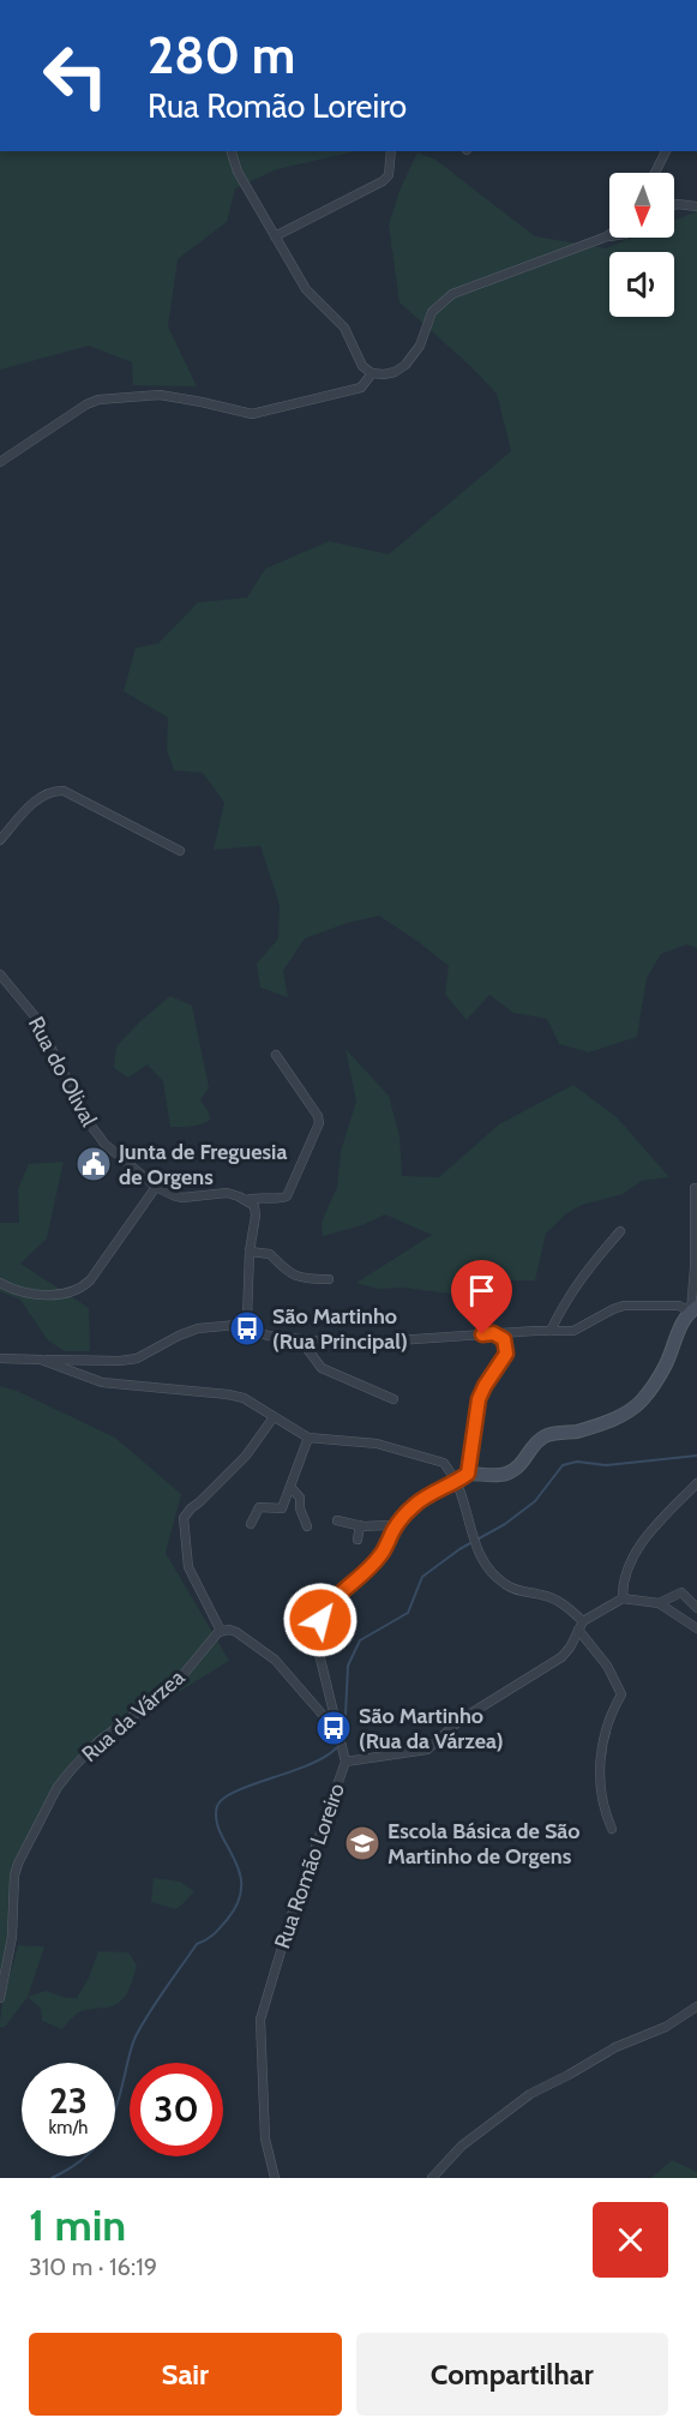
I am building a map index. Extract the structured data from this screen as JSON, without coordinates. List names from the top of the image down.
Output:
{
  "streets": {
    "street": ["Rua do Olival", "Rua da Várzea", "Rua Romão Loreiro"]
  },
  "places": {
    "public building": ["Junta de Freguesia de Orgens"],
    "bus stop": ["São Martinho (Rua Principal)", "São Martinho (Rua da Várzea)"],
    "school or university": ["Escola Básica de São Martinho de Orgens"]
  },
  "north": "bottom",
  "page": {
    "turn": ["280 m", "Rua Romão Loreiro"],
    "speed": "23 km/h",
    "limit": "30",
    "heading": ["1 min", "310 m · 16:19"],
    "buttons": ["Sair", "Compartilhar"]
  }
}
